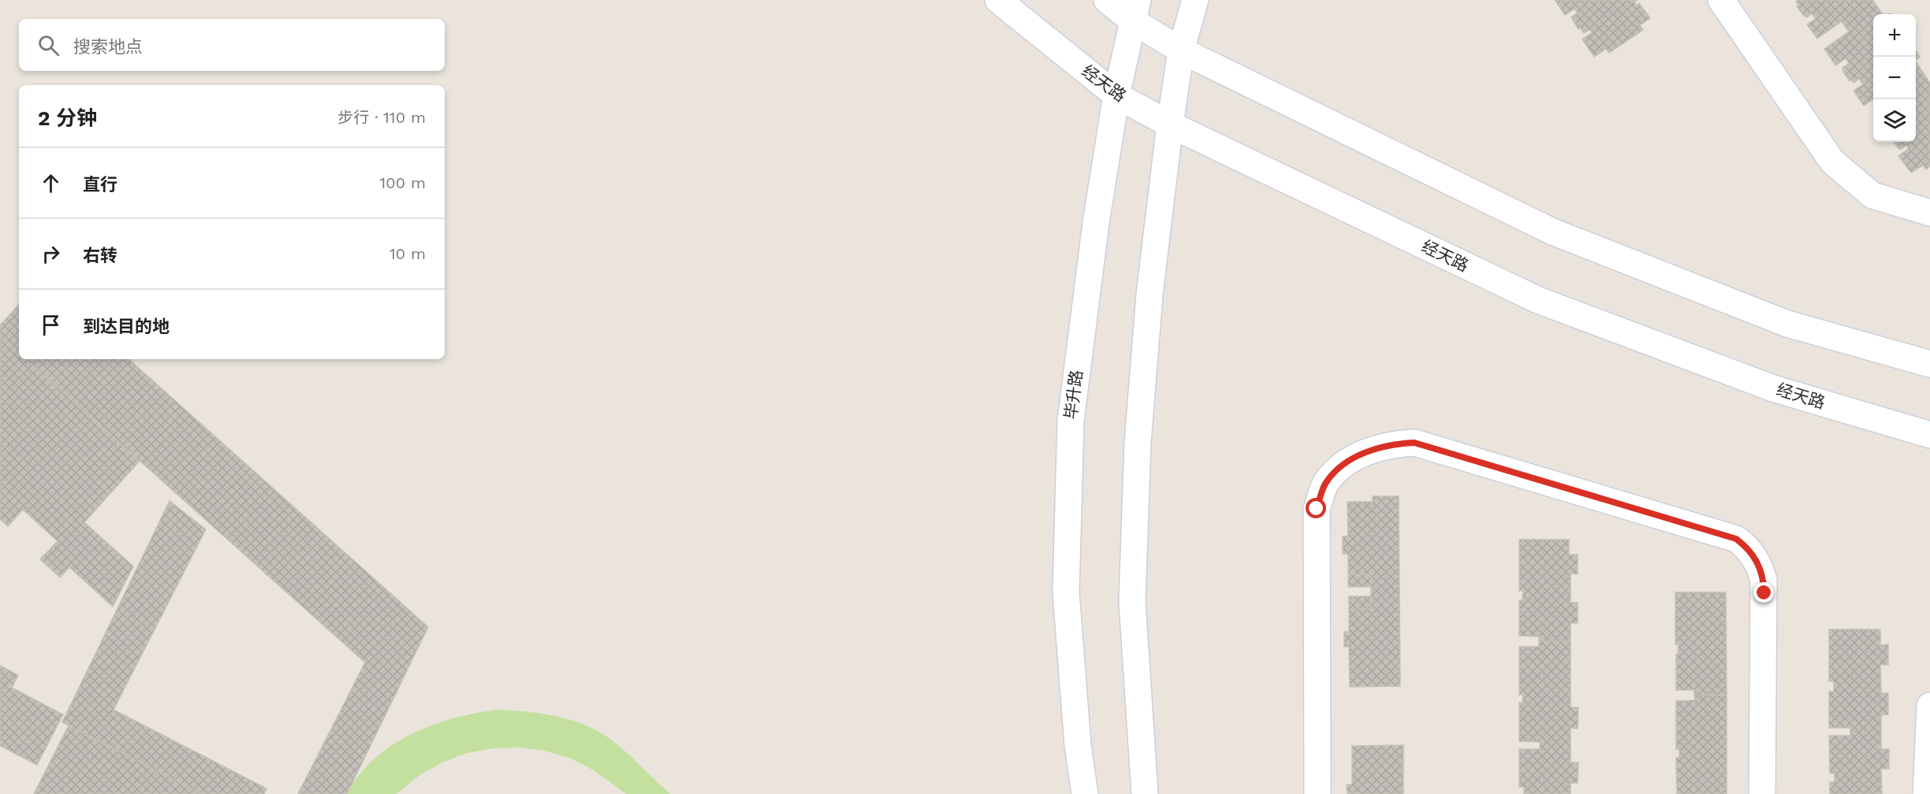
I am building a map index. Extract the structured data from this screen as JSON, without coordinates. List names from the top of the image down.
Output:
{
  "streets": {
    "street": ["经天路", "毕升路"]
  },
  "crossings": [
    ["经天路", "毕升路"]
  ],
  "page": {
    "map_buttons": ["+", "−"],
    "search": "搜索地点",
    "heading": ["2 分钟", "步行 · 110 m"],
    "list": [
      ["直行", "100 m"],
      ["右转", "10 m"],
      "到达目的地"
    ]
  }
}
